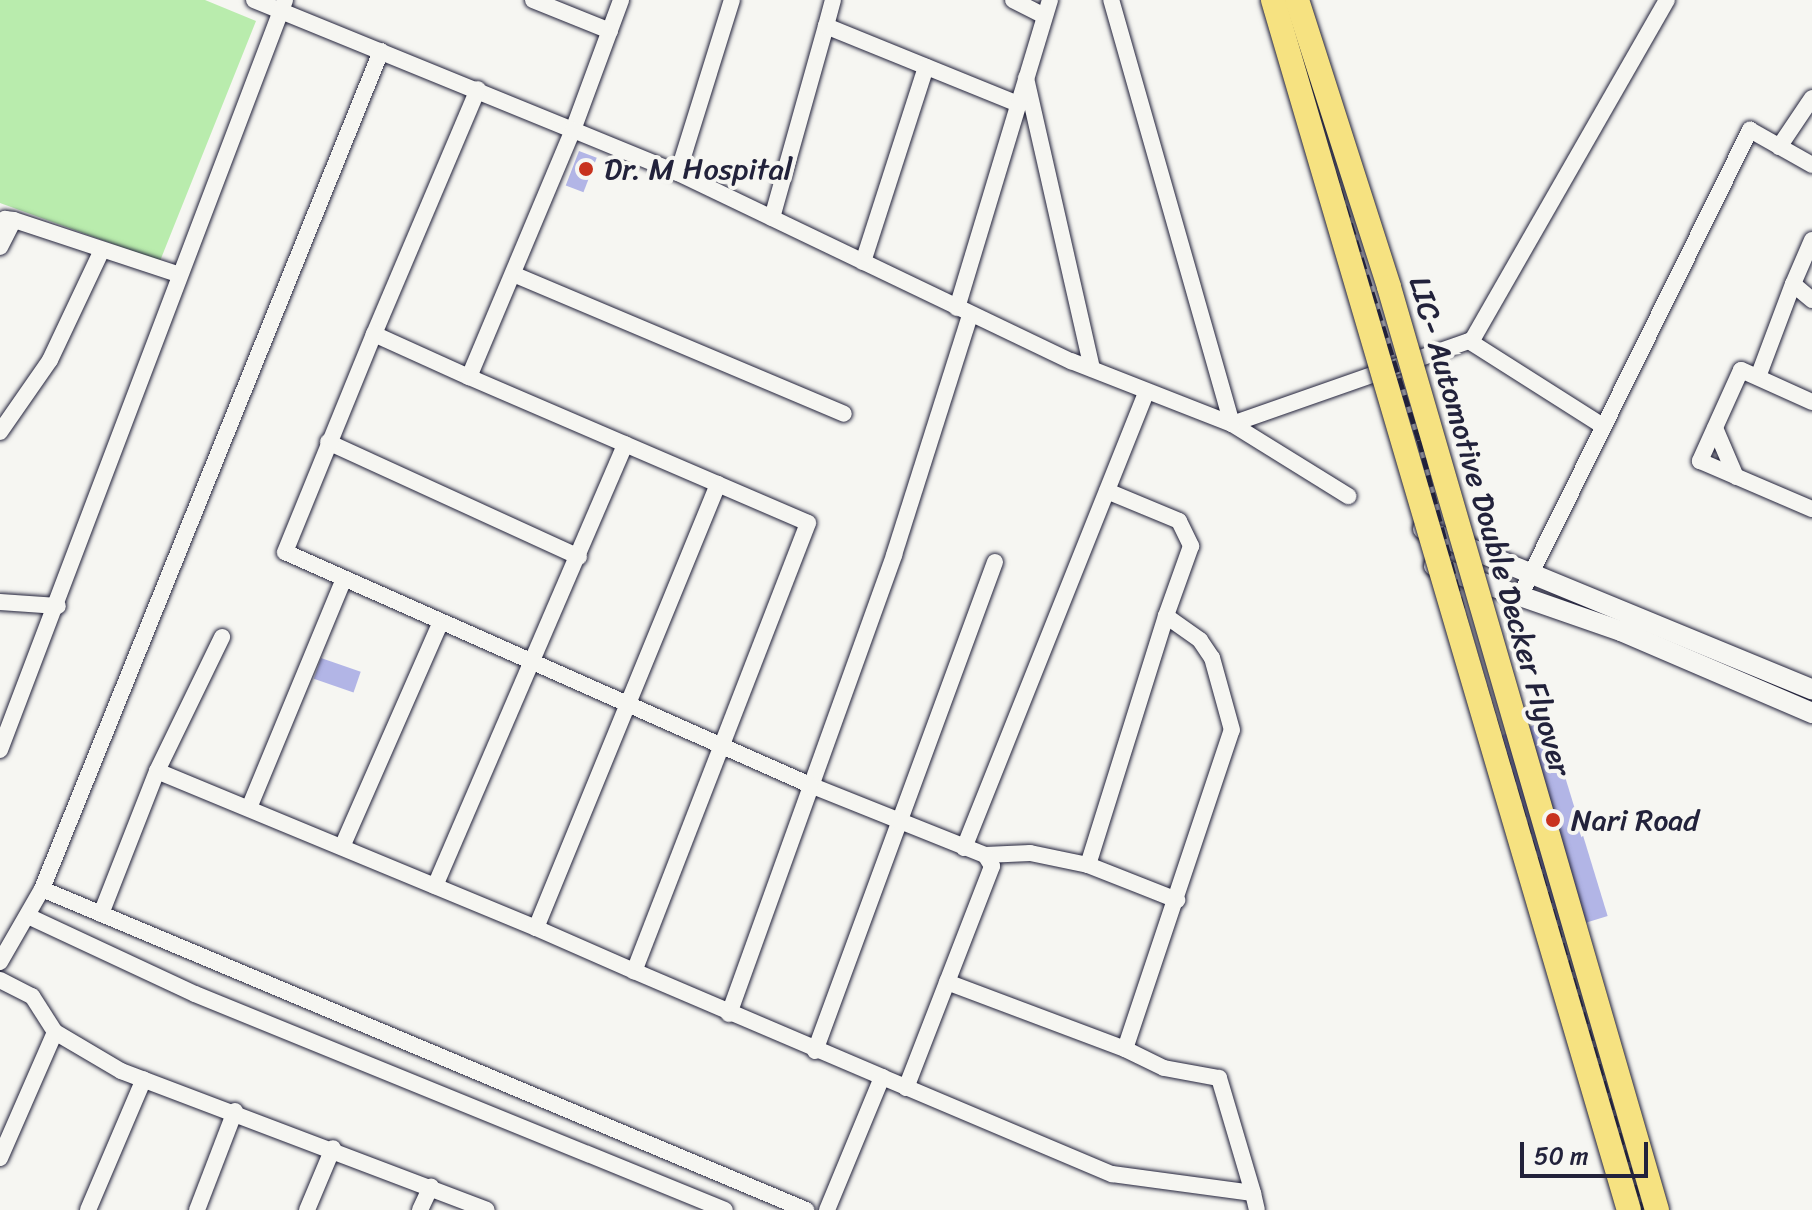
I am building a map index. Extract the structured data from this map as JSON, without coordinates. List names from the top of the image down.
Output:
{
  "streets": {
    "main road": ["LIC- Automotive Double Decker Flyover"]
  },
  "places": ["Dr. M Hospital", "Nari Road"],
  "scale_bar": "50 m"
}
